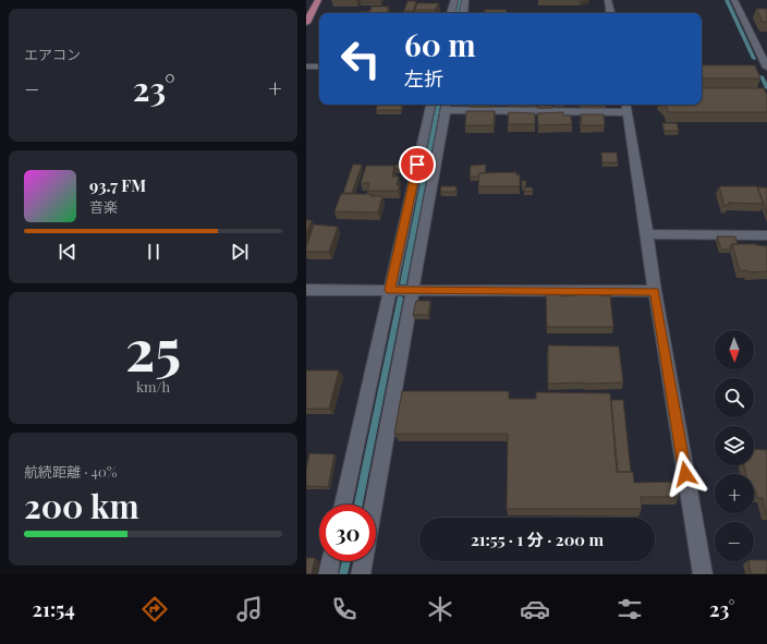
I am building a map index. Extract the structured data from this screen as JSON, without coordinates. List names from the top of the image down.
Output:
{
  "north": "bottom",
  "page": {
    "tile": [
      "エアコン",
      ["25", "km/h"],
      ["航続距離 · 40%", "200 km"]
    ],
    "turn": ["60 m", "左折"],
    "heat": ["−", "23°", "+"],
    "song": ["93.7 FM", "音楽"],
    "map_buttons": ["+", "−"],
    "limit": "30",
    "trip": "21:55 · 1 分 · 200 m",
    "tabs": ["21:54", "23°"]
  }
}
